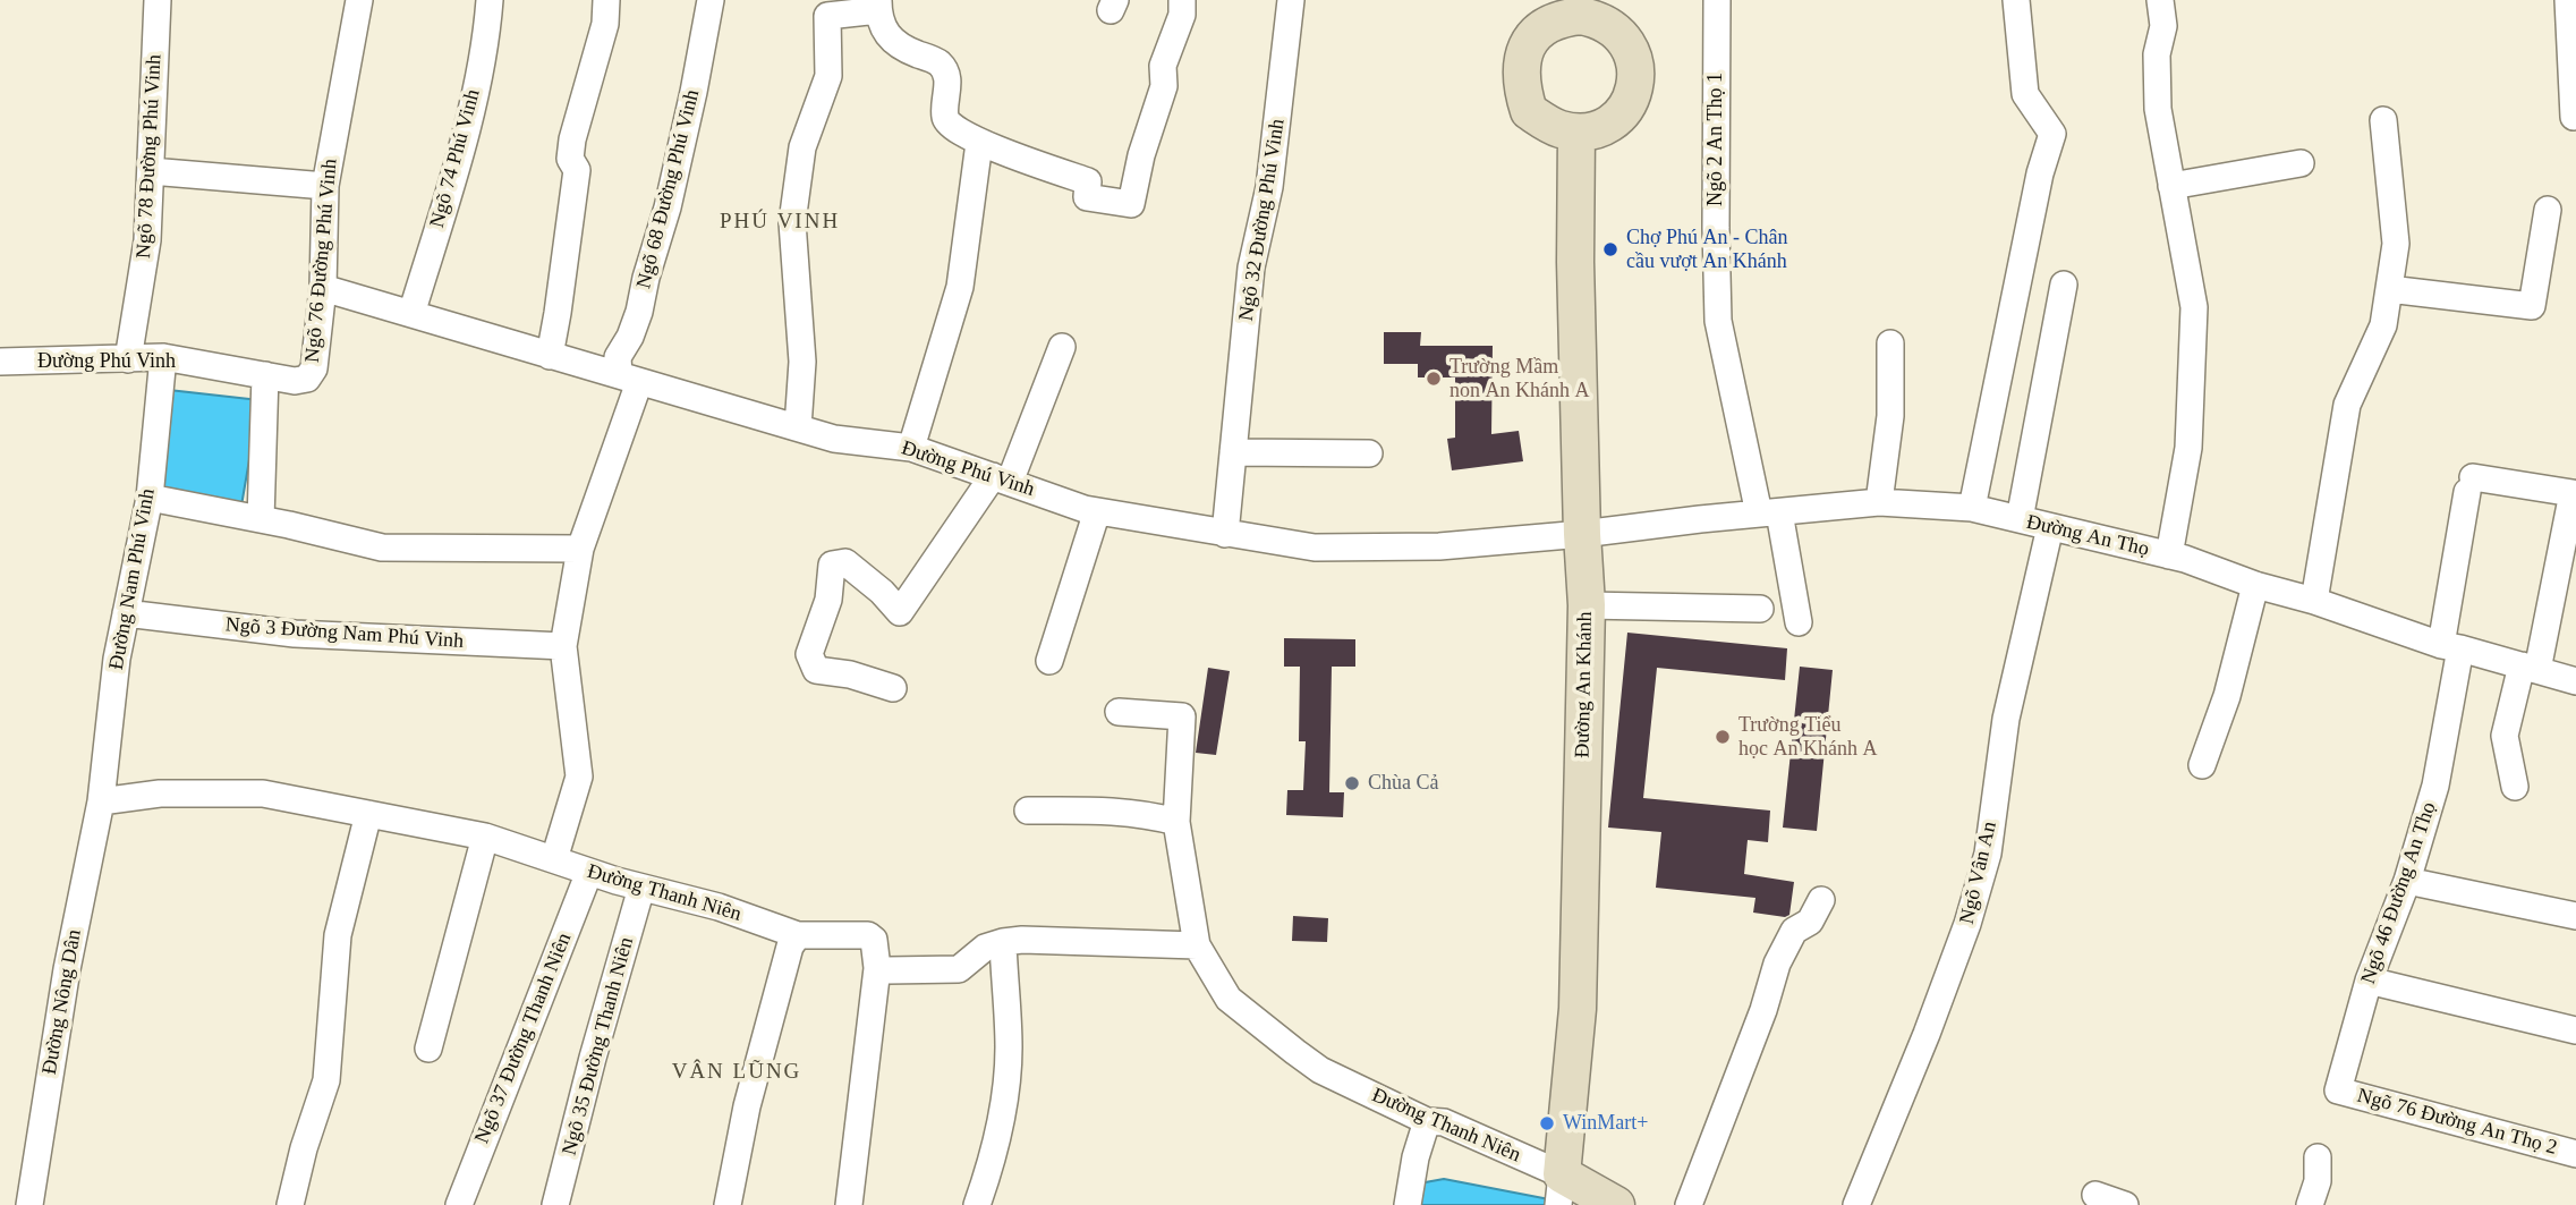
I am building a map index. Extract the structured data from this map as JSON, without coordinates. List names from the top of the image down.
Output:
{
  "streets": {
    "street": [
      "Ngõ 2 An Thọ 1",
      "Ngõ 78 Đường Phú Vinh",
      "Ngõ 74 Phú Vinh",
      "Ngõ 68 Đường Phú Vinh",
      "Ngõ 32 Đường Phú Vinh",
      "Ngõ 76 Đường Phú Vinh",
      "Đường Phú Vinh",
      "Đường An Thọ",
      "Đường Nam Phú Vinh",
      "Ngõ 3 Đường Nam Phú Vinh",
      "Đường An Khánh",
      "Ngõ Vân An",
      "Đường Thanh Niên",
      "Ngõ 46 Đường An Thọ",
      "Đường Nông Dân",
      "Ngõ 37 Đường Thanh Niên",
      "Ngõ 35 Đường Thanh Niên",
      "Ngõ 76 Đường An Thọ 2"
    ]
  },
  "crossings": [
    ["Ngõ 2 An Thọ 1", "Đường An Thọ"],
    ["Ngõ 78 Đường Phú Vinh", "Đường Phú Vinh"],
    ["Ngõ 74 Phú Vinh", "Đường Phú Vinh"],
    ["Ngõ 68 Đường Phú Vinh", "Đường Phú Vinh"],
    ["Ngõ 68 Đường Phú Vinh", "Ngõ 3 Đường Nam Phú Vinh"],
    ["Ngõ 68 Đường Phú Vinh", "Đường Thanh Niên"],
    ["Ngõ 32 Đường Phú Vinh", "Đường Phú Vinh"],
    ["Ngõ 76 Đường Phú Vinh", "Đường Phú Vinh"],
    ["Đường Phú Vinh", "Đường An Thọ"],
    ["Đường Phú Vinh", "Đường Nam Phú Vinh"],
    ["Đường Phú Vinh", "Đường An Khánh"],
    ["Đường An Thọ", "Đường An Khánh"],
    ["Đường An Thọ", "Ngõ Vân An"],
    ["Đường An Thọ", "Ngõ 46 Đường An Thọ"],
    ["Đường Nam Phú Vinh", "Ngõ 3 Đường Nam Phú Vinh"],
    ["Đường Nam Phú Vinh", "Đường Thanh Niên"],
    ["Đường Nam Phú Vinh", "Đường Nông Dân"],
    ["Đường An Khánh", "Đường Thanh Niên"],
    ["Đường Thanh Niên", "Đường Nông Dân"],
    ["Đường Thanh Niên", "Ngõ 37 Đường Thanh Niên"],
    ["Đường Thanh Niên", "Ngõ 35 Đường Thanh Niên"],
    ["Ngõ 46 Đường An Thọ", "Ngõ 76 Đường An Thọ 2"]
  ],
  "districts": ["PHÚ VINH", "VÂN LŨNG"],
  "places": [
    "Chợ Phú An - Chân cầu vượt An Khánh",
    "Trường Mầm non An Khánh A",
    "Trường Tiểu học An Khánh A",
    "Chùa Cả",
    "WinMart+"
  ]
}
